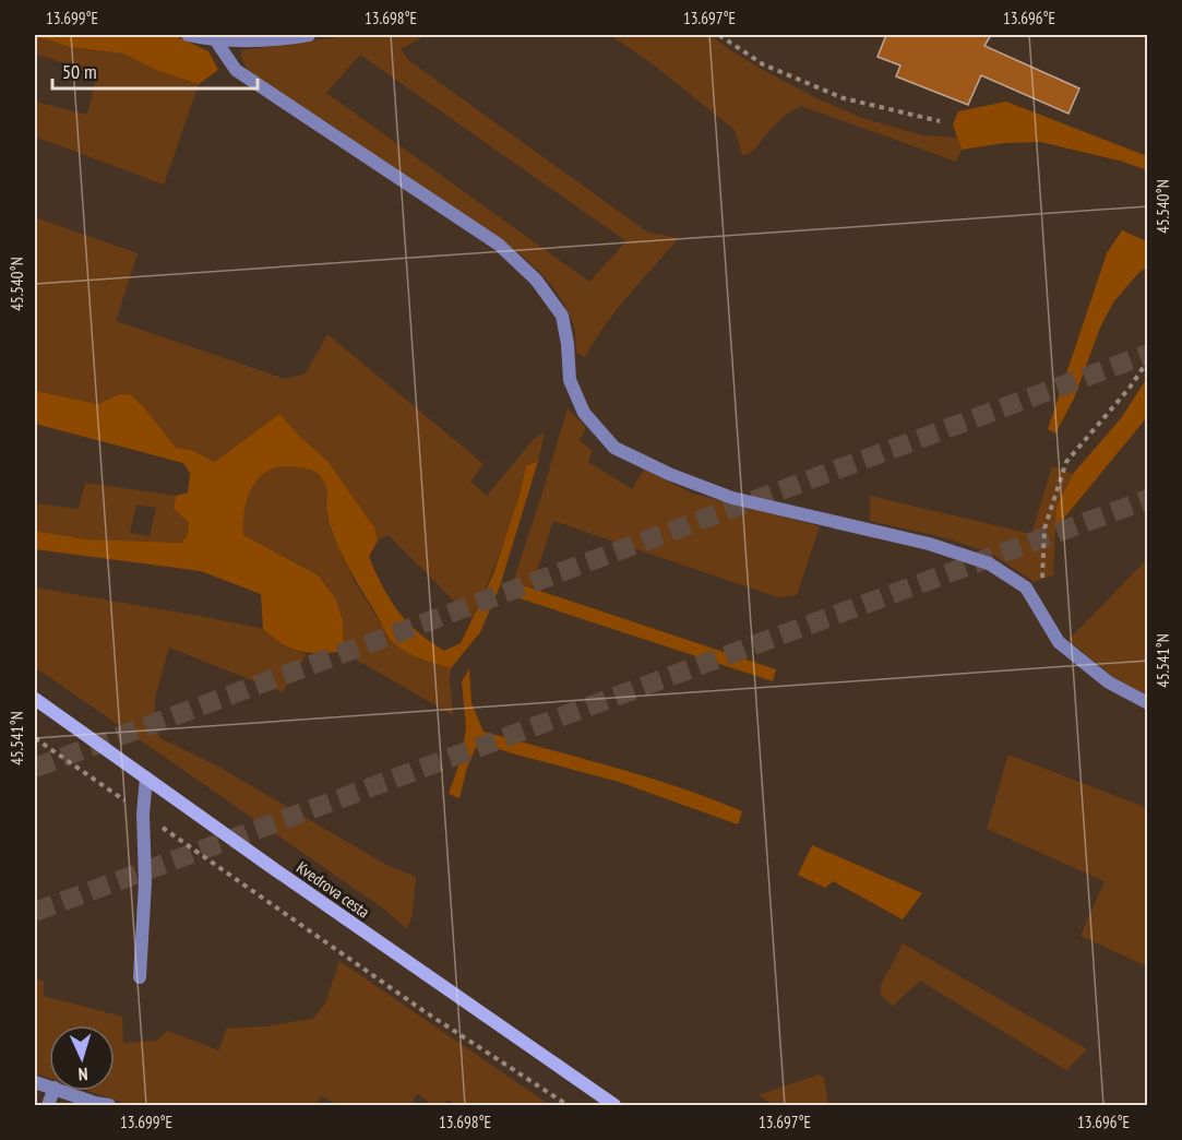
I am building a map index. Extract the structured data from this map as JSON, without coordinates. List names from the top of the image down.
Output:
{
  "streets": {
    "street": ["Kvedrova cesta"]
  },
  "scale_bar": "50 m",
  "north": "bottom",
  "coordinates": [
    "13.699°E",
    "13.698°E",
    "13.697°E",
    "13.696°E",
    "45.540°N",
    "45.541°N"
  ]
}
